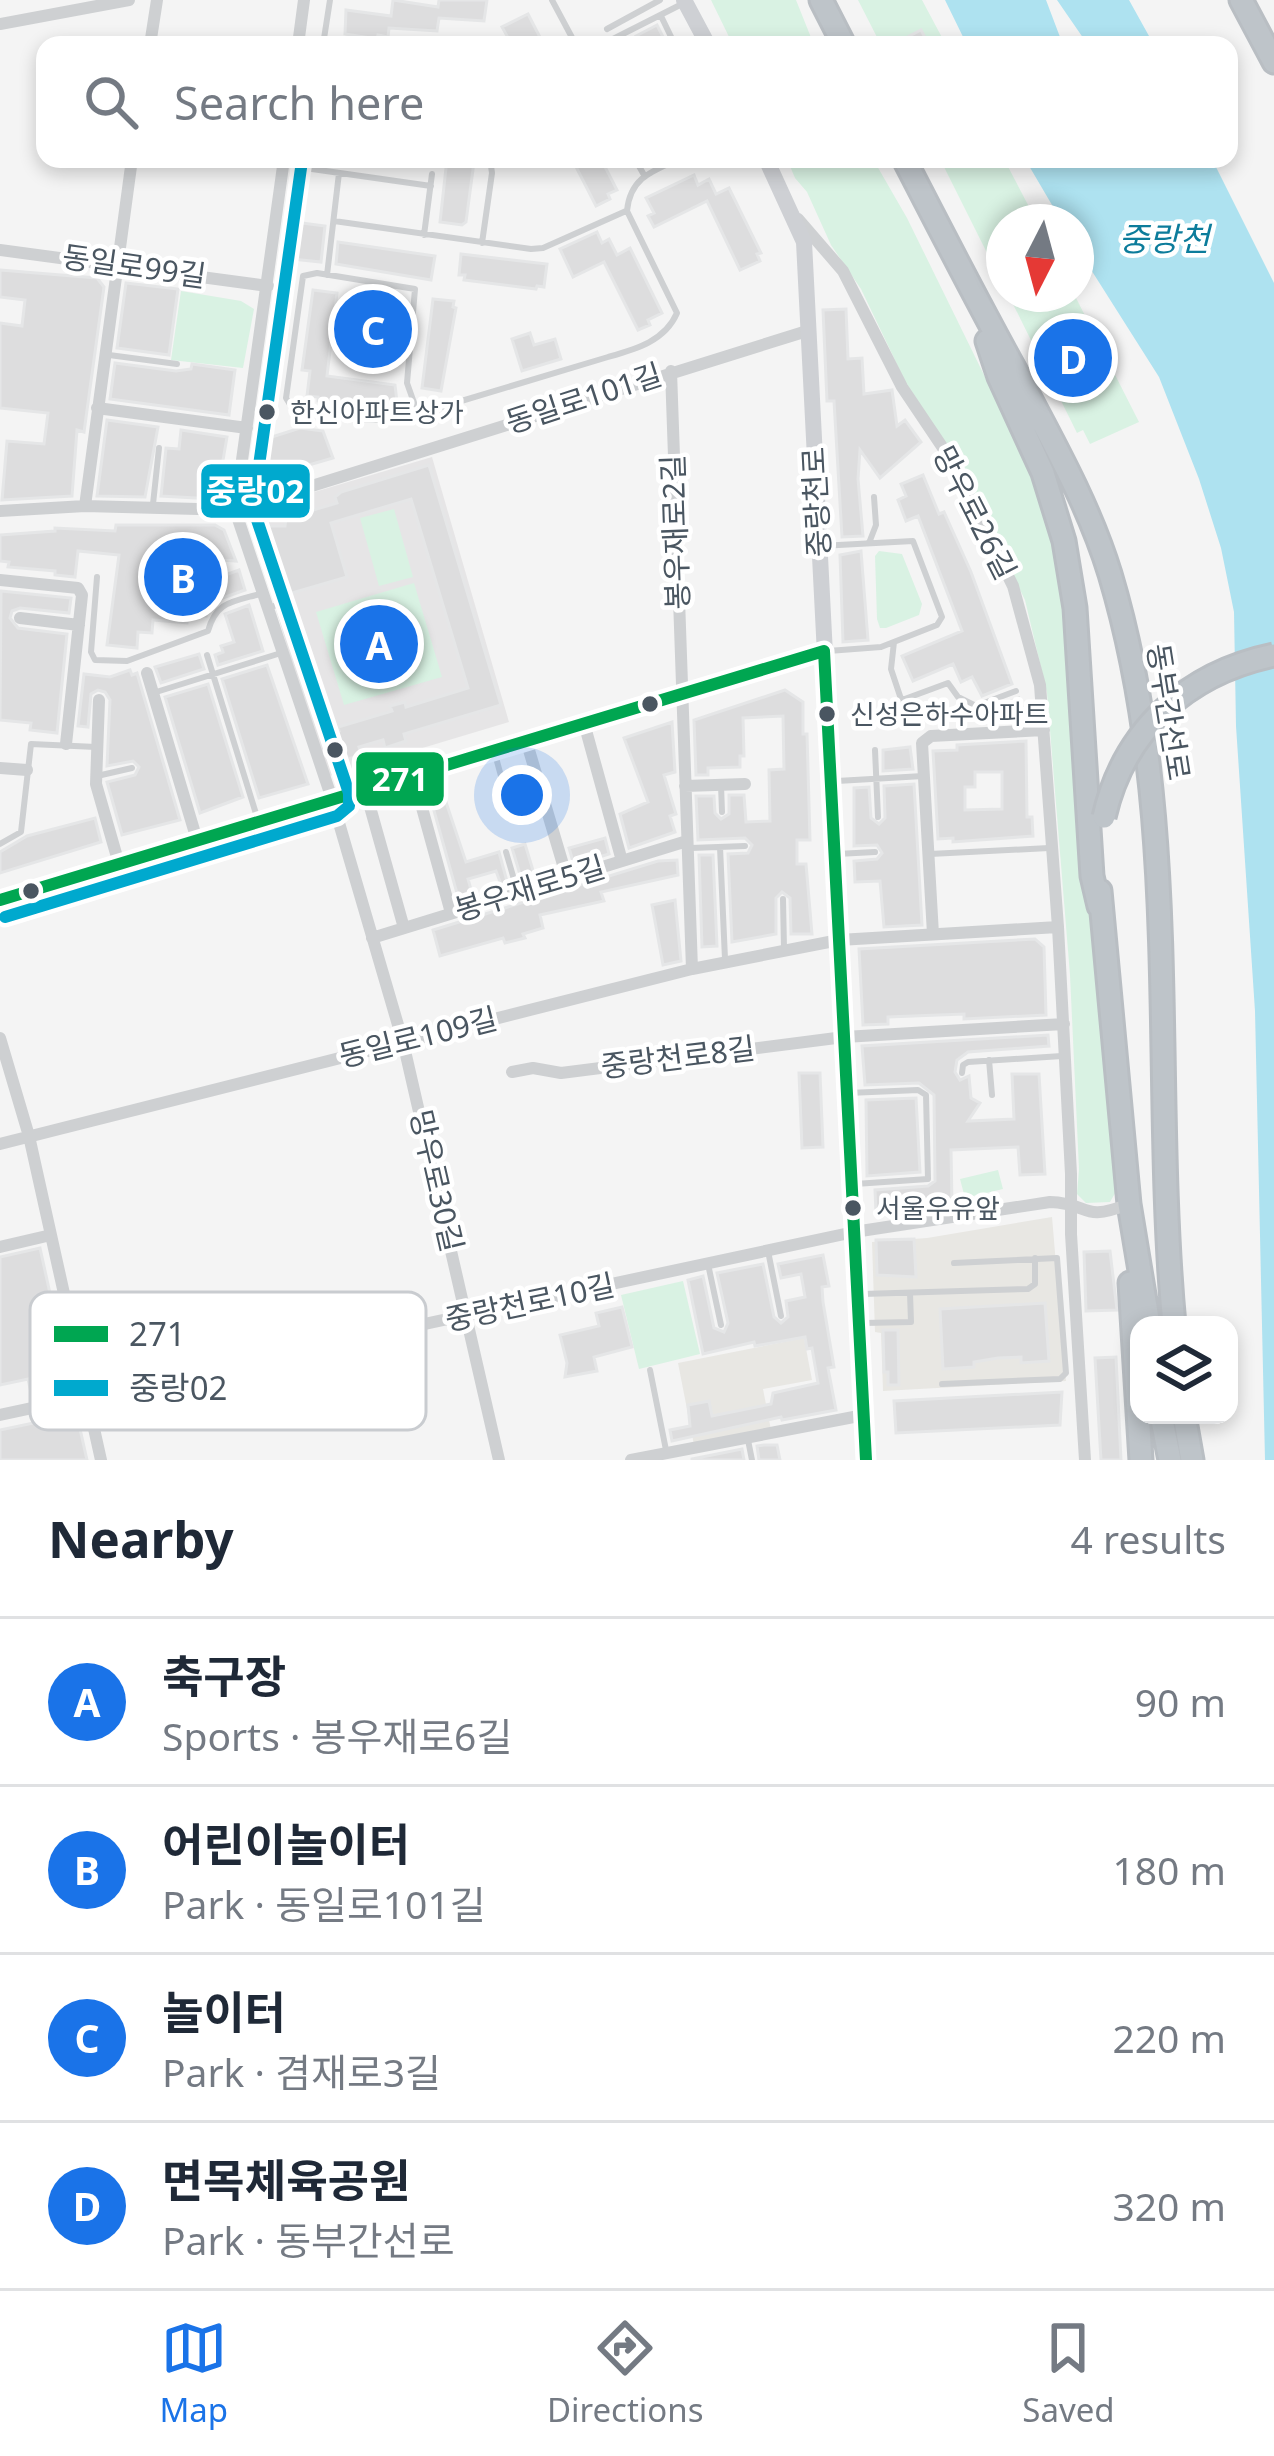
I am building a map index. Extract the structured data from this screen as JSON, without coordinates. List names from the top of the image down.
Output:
{
  "streets": {
    "highway": ["동부간선로"],
    "main road": ["중랑천로"],
    "street": [
      "동일로99길",
      "동일로101길",
      "망우로26길",
      "봉우재로2길",
      "봉우재로5길",
      "동일로109길",
      "중랑천로8길",
      "망우로30길",
      "중랑천로10길"
    ]
  },
  "crossings": [
    ["동일로101길", "중랑천로"],
    ["동일로101길", "봉우재로2길"],
    ["중랑천로", "망우로26길"],
    ["중랑천로", "동일로109길"],
    ["중랑천로", "중랑천로8길"],
    ["중랑천로", "중랑천로10길"],
    ["망우로26길", "동일로109길"],
    ["봉우재로2길", "봉우재로5길"],
    ["봉우재로2길", "동일로109길"],
    ["동일로109길", "망우로30길"],
    ["망우로30길", "중랑천로10길"]
  ],
  "water": ["중랑천"],
  "places": ["한신아파트상가", "신성은하수아파트", "서울우유앞"],
  "lines": ["transit line 중랑02", "transit line 271"],
  "legend": ["271", "중랑02"],
  "north": "bottom",
  "page": {
    "search": "Search here",
    "pins": [
      "C",
      "D",
      "B",
      "A"
    ],
    "heading": ["Nearby", "4 results"],
    "list": [
      {
        "mark": "A",
        "name": "축구장",
        "note": "Sports · 봉우재로6길",
        "value": "90 m"
      },
      {
        "mark": "B",
        "name": "어린이놀이터",
        "note": "Park · 동일로101길",
        "value": "180 m"
      },
      {
        "mark": "C",
        "name": "놀이터",
        "note": "Park · 겸재로3길",
        "value": "220 m"
      },
      {
        "mark": "D",
        "name": "면목체육공원",
        "note": "Park · 동부간선로",
        "value": "320 m"
      }
    ],
    "nav": ["Map", "Directions", "Saved"]
  }
}
